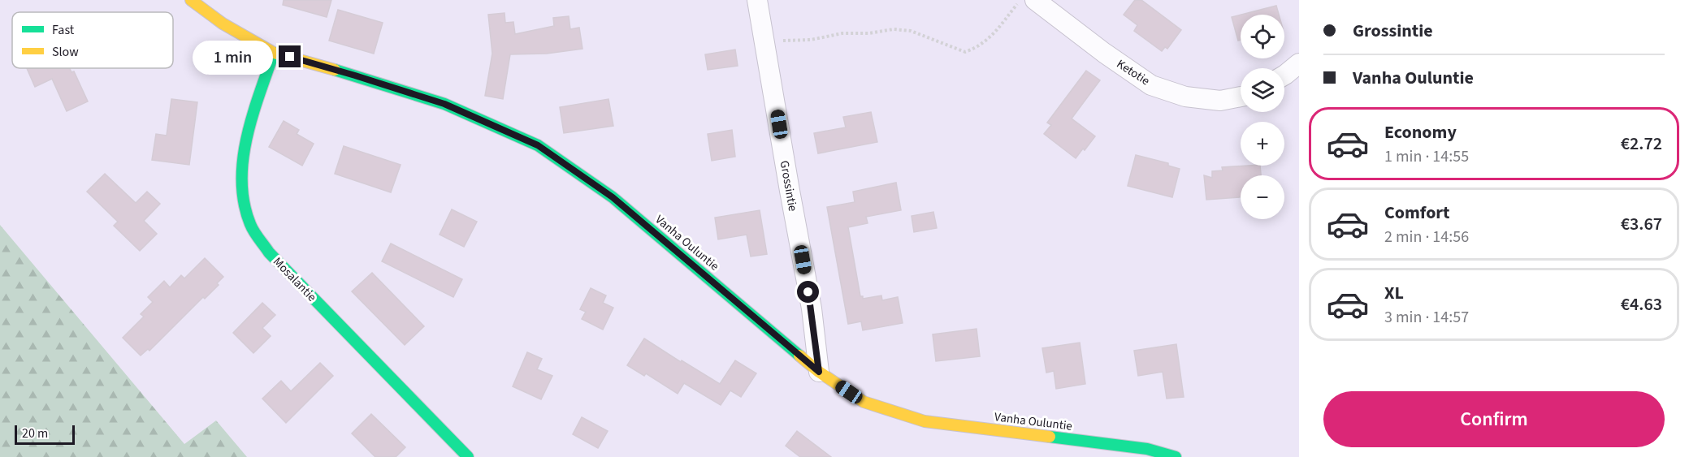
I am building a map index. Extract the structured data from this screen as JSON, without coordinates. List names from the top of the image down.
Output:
{
  "streets": {
    "street": [
      "Ketotie",
      "Grossintie",
      "Vanha Ouluntie",
      "Mosalantie"
    ]
  },
  "crossings": [
    ["Grossintie", "Vanha Ouluntie"],
    ["Vanha Ouluntie", "Mosalantie"]
  ],
  "legend": ["Fast", "Slow"],
  "scale_bar": "20 m",
  "page": {
    "banner": ["Grossintie", "Vanha Ouluntie"],
    "map_buttons": ["+", "−"],
    "bubble": "1 min",
    "list": [
      {
        "name": "Economy",
        "note": "1 min · 14:55",
        "value": "€2.72"
      },
      {
        "name": "Comfort",
        "note": "2 min · 14:56",
        "value": "€3.67"
      },
      {
        "name": "XL",
        "note": "3 min · 14:57",
        "value": "€4.63"
      }
    ],
    "buttons": "Confirm",
    "scale": "20 m"
  }
}
